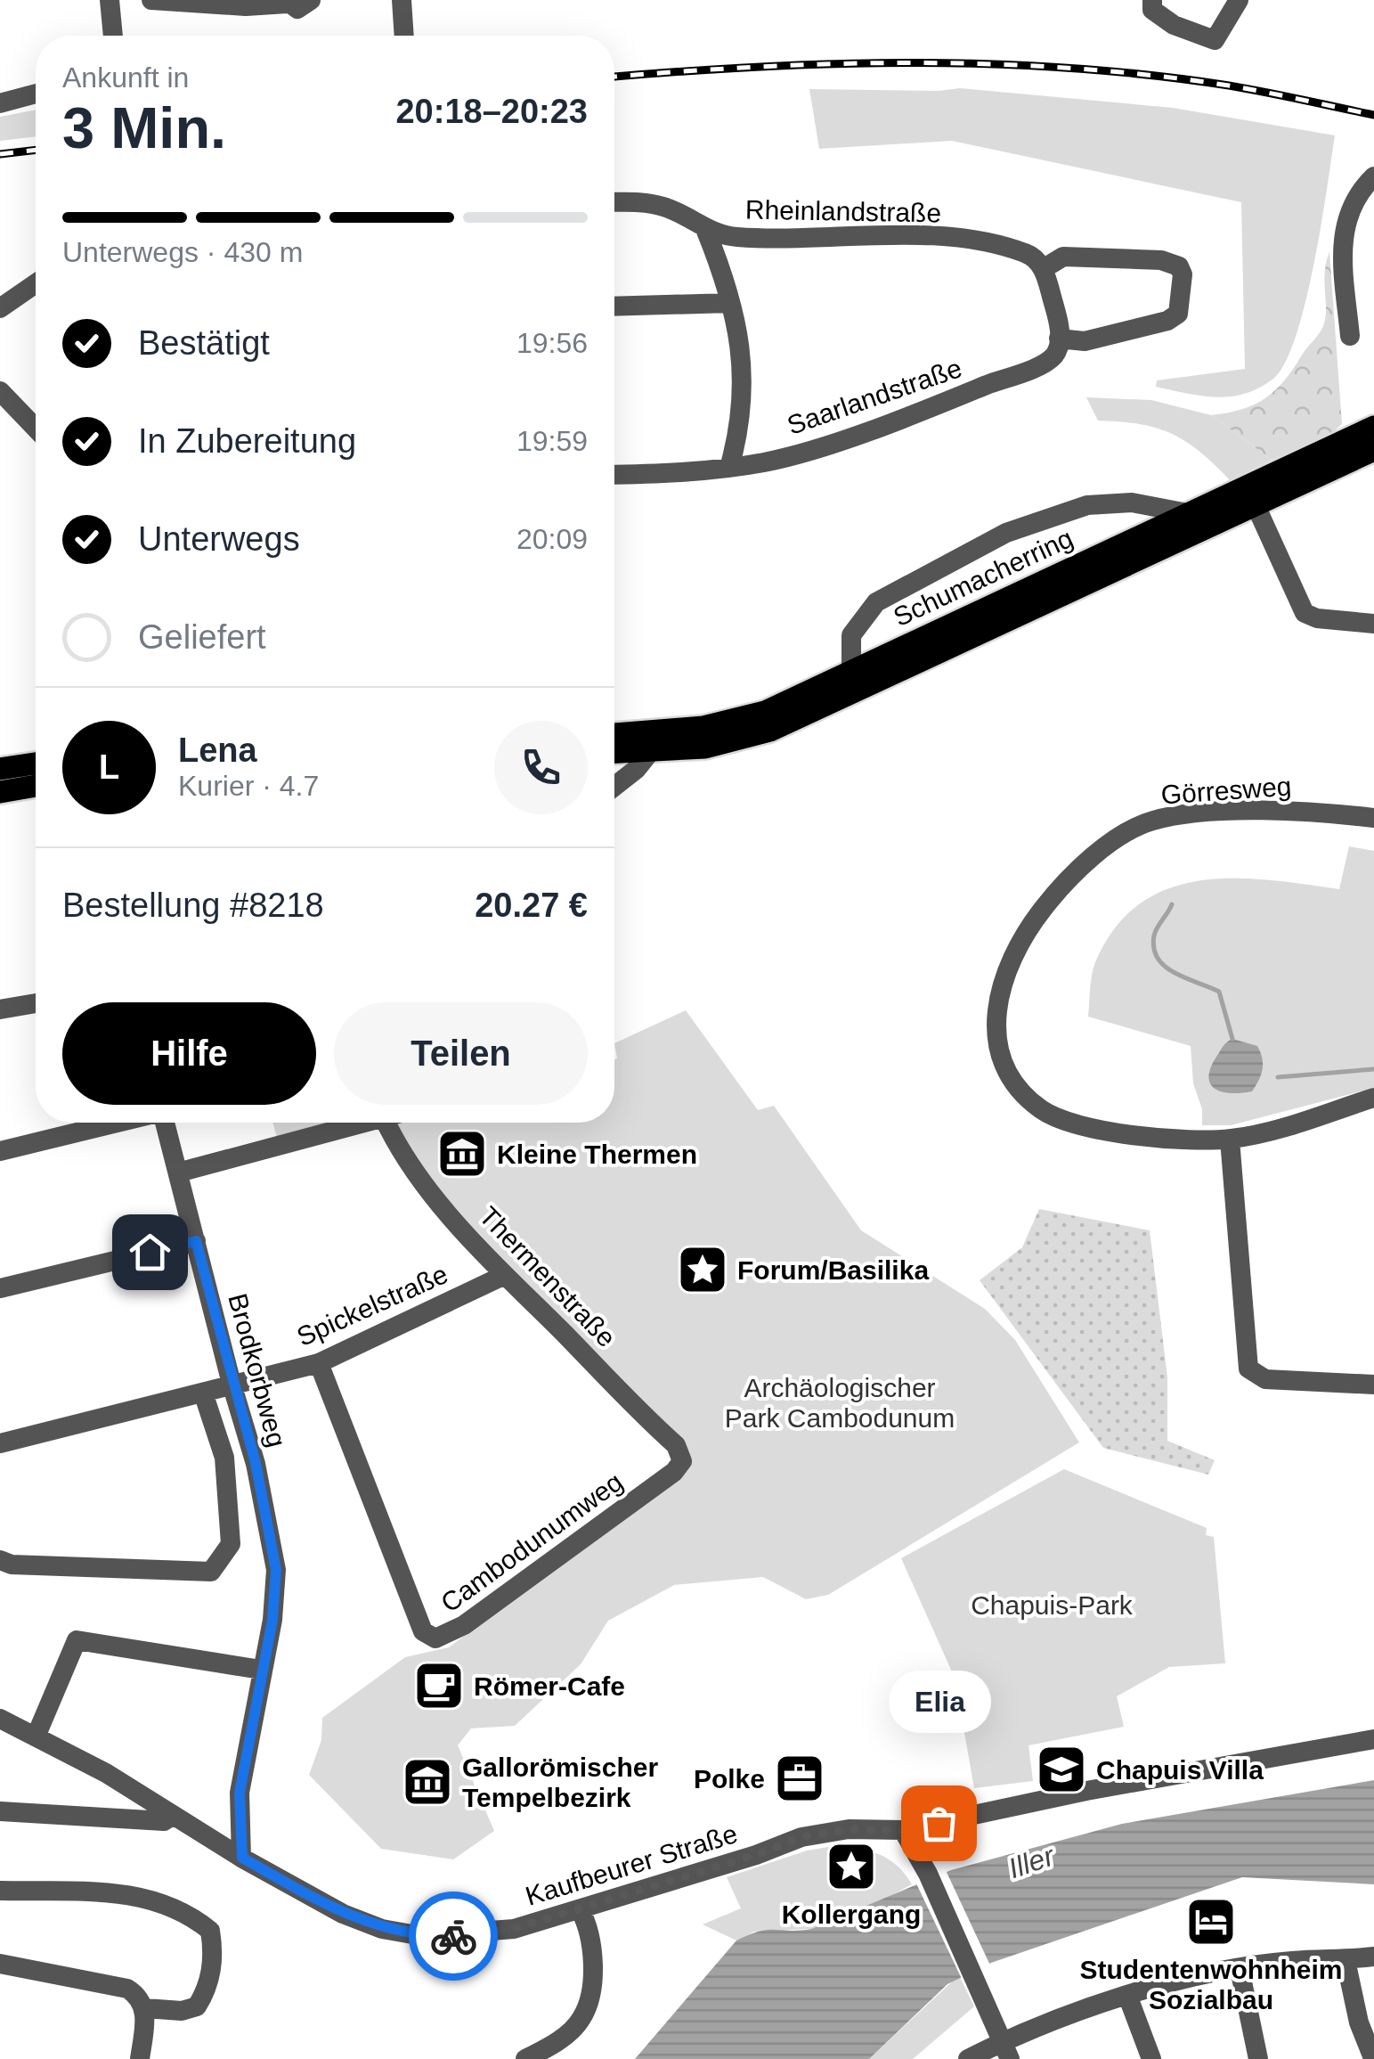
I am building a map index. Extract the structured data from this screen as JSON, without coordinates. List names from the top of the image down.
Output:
{
  "streets": {
    "main road": ["Schumacherring"],
    "street": [
      "Rheinlandstraße",
      "Saarlandstraße",
      "Görresweg",
      "Thermenstraße",
      "Spickelstraße",
      "Brodkorbweg",
      "Cambodunumweg",
      "Kaufbeurer Straße"
    ]
  },
  "crossings": [
    ["Thermenstraße", "Spickelstraße"],
    ["Thermenstraße", "Cambodunumweg"],
    ["Spickelstraße", "Brodkorbweg"],
    ["Spickelstraße", "Cambodunumweg"],
    ["Brodkorbweg", "Kaufbeurer Straße"]
  ],
  "water": ["Iller"],
  "parks": ["Archäologischer Park Cambodunum", "Chapuis-Park"],
  "places": {
    "museum": ["Kleine Thermen", "Gallorömischer Tempelbezirk"],
    "place": ["Forum/Basilika", "Kollergang"],
    "cafe": ["Römer-Cafe"],
    "school or university": ["Chapuis Villa"],
    "office": ["Polke"],
    "other": ["Elia"],
    "hotel": ["Studentenwohnheim Sozialbau"]
  },
  "page": {
    "heading": ["3 Min.", "Ankunft in", "20:18–20:23"],
    "panel": [
      "Lena",
      "Kurier · 4.7",
      "Bestellung #8218",
      "20.27 €"
    ],
    "bar": "Unterwegs · 430 m",
    "list": [
      ["Bestätigt", "19:56"],
      ["In Zubereitung", "19:59"],
      ["Unterwegs", "20:09"],
      "Geliefert"
    ],
    "round": "L",
    "buttons": ["Hilfe", "Teilen"],
    "bubble": "Elia"
  }
}
